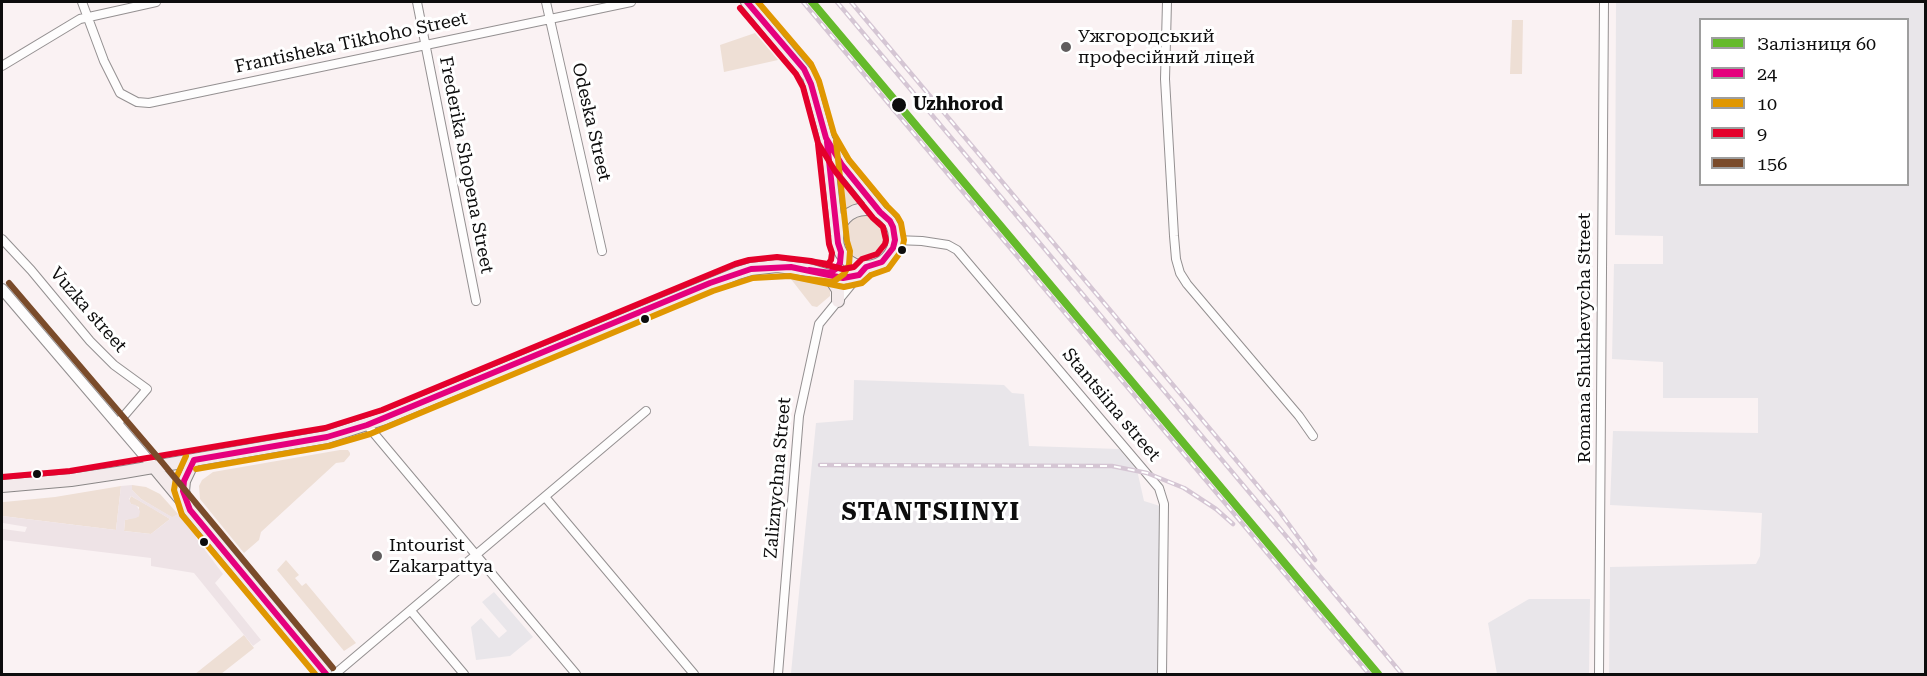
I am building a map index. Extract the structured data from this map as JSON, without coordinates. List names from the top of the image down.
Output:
{
  "streets": {
    "street": [
      "Frantisheka Tikhoho Street",
      "Odeska Street",
      "Frederika Shopena Street",
      "Vuzka street",
      "Romana Shukhevycha Street",
      "Stantsiina street",
      "Zaliznychna Street"
    ]
  },
  "crossings": [
    ["Frantisheka Tikhoho Street", "Odeska Street"],
    ["Frantisheka Tikhoho Street", "Frederika Shopena Street"],
    ["Stantsiina street", "Zaliznychna Street"]
  ],
  "districts": ["STANTSIINYI"],
  "places": ["Ужгородський професійний ліцей", "Uzhhorod", "Intourist Zakarpattya"],
  "lines": [
    "rail line 60",
    "transit line 24",
    "transit line 10",
    "transit line 9",
    "transit line 156"
  ],
  "legend": [
    "Залізниця 60",
    "24",
    "10",
    "9",
    "156"
  ]
}
